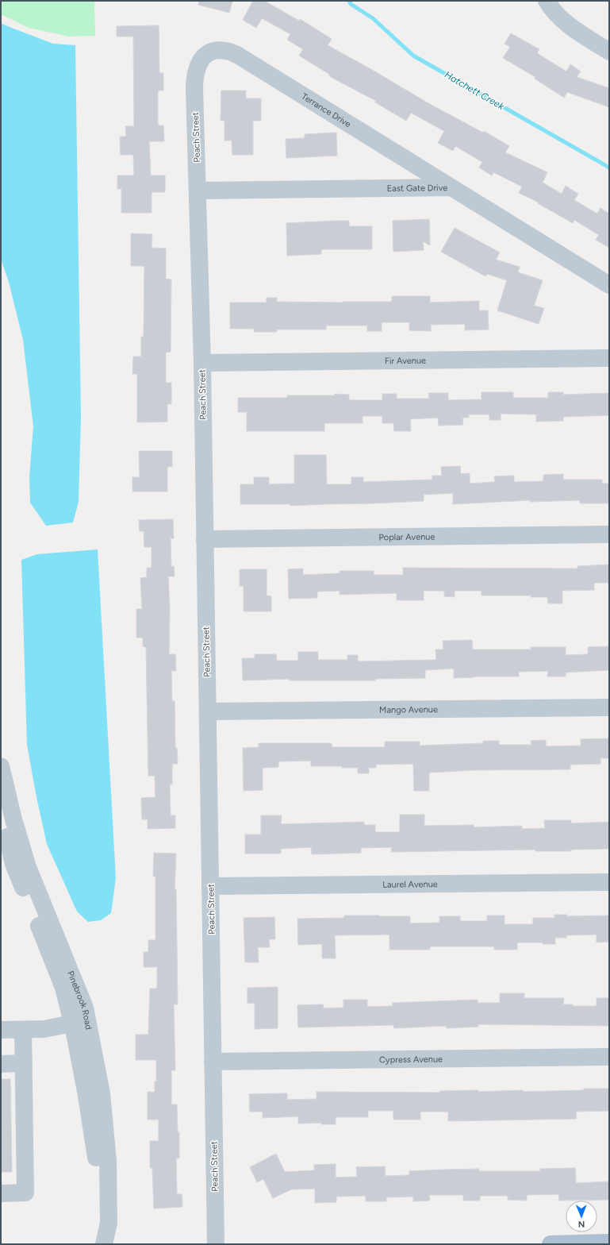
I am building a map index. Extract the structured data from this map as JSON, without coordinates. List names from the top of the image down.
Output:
{
  "streets": {
    "street": [
      "Terrance Drive",
      "Peach Street",
      "East Gate Drive",
      "Fir Avenue",
      "Poplar Avenue",
      "Mango Avenue",
      "Laurel Avenue",
      "Pinebrook Road",
      "Cypress Avenue"
    ]
  },
  "crossings": [
    ["Terrance Drive", "Peach Street"],
    ["Terrance Drive", "East Gate Drive"],
    ["Peach Street", "East Gate Drive"],
    ["Peach Street", "Fir Avenue"],
    ["Peach Street", "Poplar Avenue"],
    ["Peach Street", "Mango Avenue"],
    ["Peach Street", "Laurel Avenue"],
    ["Peach Street", "Cypress Avenue"]
  ],
  "water": ["Hatchett Creek"],
  "north": "bottom"
}
